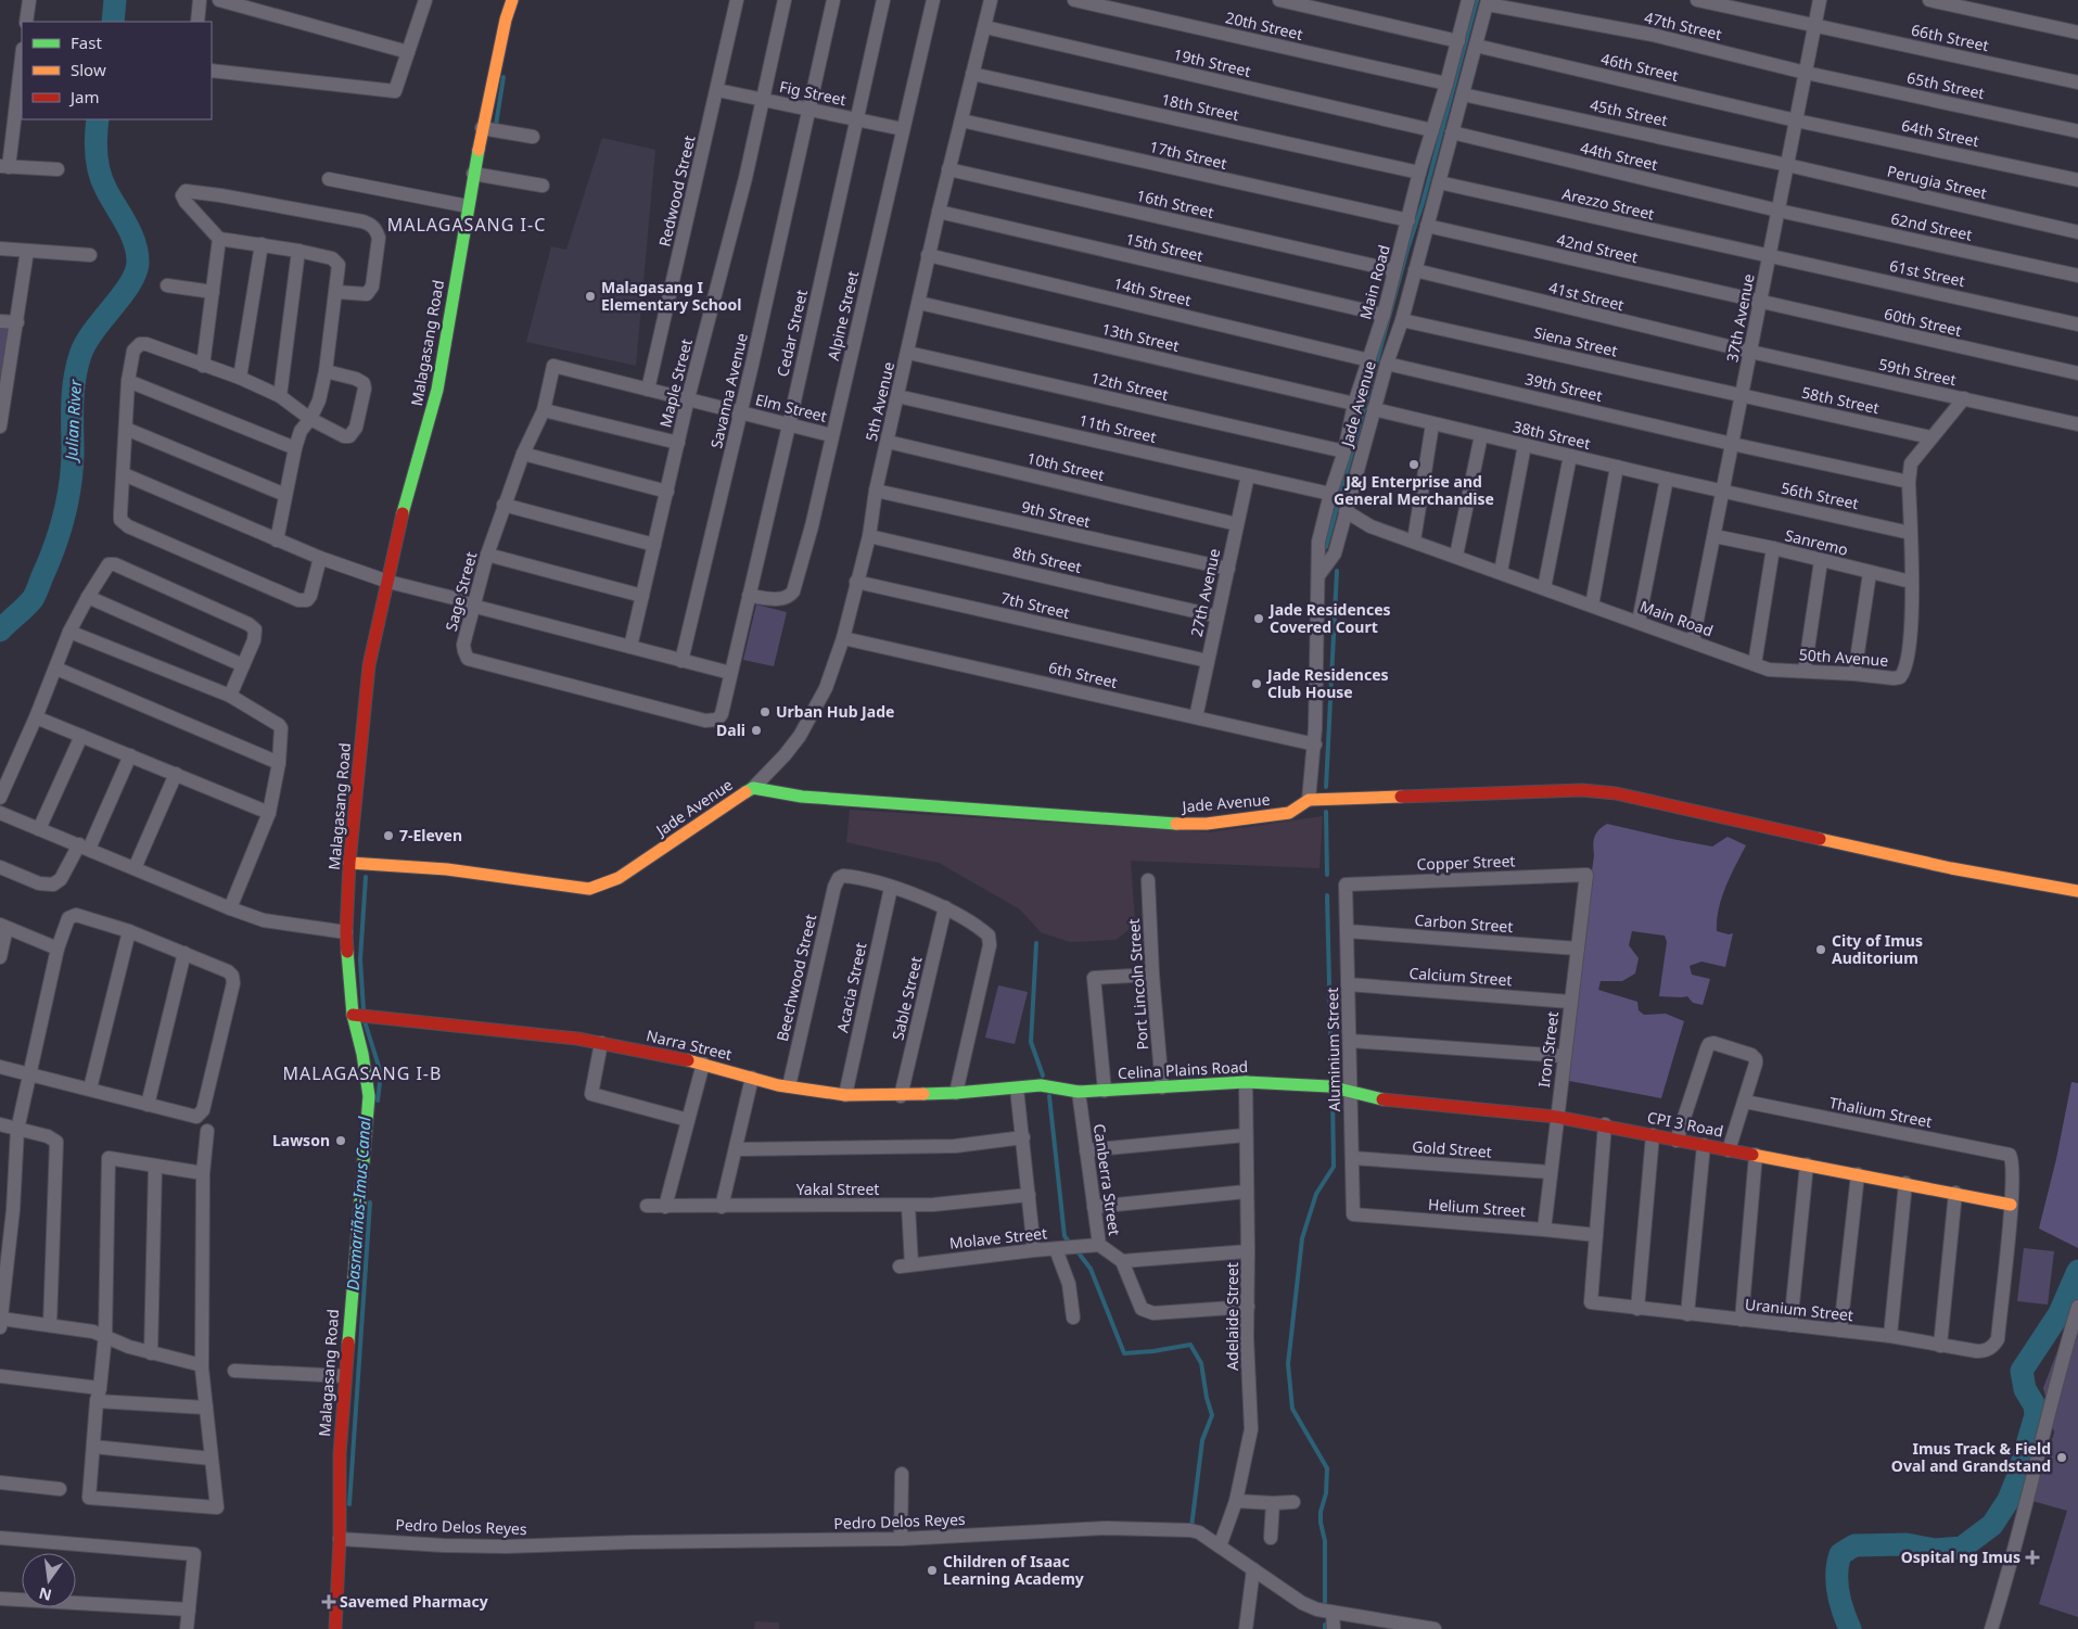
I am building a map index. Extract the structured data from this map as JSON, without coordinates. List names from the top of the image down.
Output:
{
  "streets": {
    "street": [
      "20th Street",
      "47th Street",
      "66th Street",
      "19th Street",
      "46th Street",
      "65th Street",
      "Fig Street",
      "18th Street",
      "45th Street",
      "64th Street",
      "17th Street",
      "44th Street",
      "Perugia Street",
      "Redwood Street",
      "16th Street",
      "Arezzo Street",
      "62nd Street",
      "15th Street",
      "42nd Street",
      "61st Street",
      "Main Road",
      "14th Street",
      "41st Street",
      "Alpine Street",
      "37th Avenue",
      "60th Street",
      "Cedar Street",
      "13th Street",
      "Siena Street",
      "Malagasang Road",
      "59th Street",
      "Maple Street",
      "12th Street",
      "39th Street",
      "Savanna Avenue",
      "58th Street",
      "5th Avenue",
      "Jade Avenue",
      "Elm Street",
      "11th Street",
      "38th Street",
      "10th Street",
      "56th Street",
      "9th Street",
      "Sanremo",
      "8th Street",
      "Sage Street",
      "27th Avenue",
      "7th Street",
      "50th Avenue",
      "6th Street",
      "Copper Street",
      "Carbon Street",
      "Calcium Street",
      "Beechwood Street",
      "Port Lincoln Street",
      "Acacia Street",
      "Sable Street",
      "Narra Street",
      "Aluminium Street",
      "Iron Street",
      "Celina Plains Road",
      "Thalium Street",
      "CPI 3 Road",
      "Gold Street",
      "Canberra Street",
      "Yakal Street",
      "Helium Street",
      "Molave Street",
      "Uranium Street",
      "Adelaide Street",
      "Pedro Delos Reyes"
    ]
  },
  "crossings": [
    ["20th Street", "Main Road"],
    ["47th Street", "65th Street"],
    ["47th Street", "37th Avenue"],
    ["47th Street", "Jade Avenue"],
    ["66th Street", "37th Avenue"],
    ["19th Street", "Main Road"],
    ["19th Street", "5th Avenue"],
    ["46th Street", "64th Street"],
    ["46th Street", "37th Avenue"],
    ["46th Street", "Jade Avenue"],
    ["65th Street", "37th Avenue"],
    ["Fig Street", "Redwood Street"],
    ["Fig Street", "Alpine Street"],
    ["Fig Street", "Cedar Street"],
    ["Fig Street", "Maple Street"],
    ["Fig Street", "Savanna Avenue"],
    ["18th Street", "Main Road"],
    ["18th Street", "5th Avenue"],
    ["45th Street", "Perugia Street"],
    ["45th Street", "37th Avenue"],
    ["45th Street", "Jade Avenue"],
    ["64th Street", "37th Avenue"],
    ["17th Street", "Main Road"],
    ["17th Street", "5th Avenue"],
    ["44th Street", "62nd Street"],
    ["44th Street", "37th Avenue"],
    ["44th Street", "Jade Avenue"],
    ["Perugia Street", "37th Avenue"],
    ["Redwood Street", "Elm Street"],
    ["Redwood Street", "Sage Street"],
    ["16th Street", "Main Road"],
    ["16th Street", "5th Avenue"],
    ["Arezzo Street", "61st Street"],
    ["Arezzo Street", "37th Avenue"],
    ["Arezzo Street", "Jade Avenue"],
    ["62nd Street", "37th Avenue"],
    ["15th Street", "Main Road"],
    ["15th Street", "5th Avenue"],
    ["42nd Street", "37th Avenue"],
    ["42nd Street", "60th Street"],
    ["42nd Street", "Jade Avenue"],
    ["61st Street", "37th Avenue"],
    ["Main Road", "14th Street"],
    ["Main Road", "37th Avenue"],
    ["Main Road", "13th Street"],
    ["Main Road", "12th Street"],
    ["Main Road", "Jade Avenue"],
    ["Main Road", "11th Street"],
    ["Main Road", "50th Avenue"],
    ["14th Street", "5th Avenue"],
    ["41st Street", "37th Avenue"],
    ["41st Street", "59th Street"],
    ["41st Street", "Jade Avenue"],
    ["Alpine Street", "Cedar Street"],
    ["Alpine Street", "Elm Street"],
    ["37th Avenue", "60th Street"],
    ["37th Avenue", "Siena Street"],
    ["37th Avenue", "59th Street"],
    ["37th Avenue", "39th Street"],
    ["37th Avenue", "58th Street"],
    ["37th Avenue", "38th Street"],
    ["37th Avenue", "56th Street"],
    ["37th Avenue", "Sanremo"],
    ["Cedar Street", "Elm Street"],
    ["Cedar Street", "Sage Street"],
    ["13th Street", "5th Avenue"],
    ["Siena Street", "58th Street"],
    ["Siena Street", "Jade Avenue"],
    ["Malagasang Road", "Jade Avenue"],
    ["Malagasang Road", "Narra Street"],
    ["Malagasang Road", "Pedro Delos Reyes"],
    ["Maple Street", "Elm Street"],
    ["12th Street", "5th Avenue"],
    ["39th Street", "Jade Avenue"],
    ["Savanna Avenue", "Elm Street"],
    ["5th Avenue", "Jade Avenue"],
    ["5th Avenue", "11th Street"],
    ["5th Avenue", "10th Street"],
    ["5th Avenue", "9th Street"],
    ["5th Avenue", "8th Street"],
    ["5th Avenue", "7th Street"],
    ["5th Avenue", "6th Street"],
    ["Jade Avenue", "38th Street"],
    ["Elm Street", "Sage Street"],
    ["11th Street", "27th Avenue"],
    ["38th Street", "56th Street"],
    ["10th Street", "27th Avenue"],
    ["9th Street", "27th Avenue"],
    ["Sanremo", "50th Avenue"],
    ["8th Street", "27th Avenue"],
    ["27th Avenue", "7th Street"],
    ["27th Avenue", "6th Street"],
    ["Copper Street", "Aluminium Street"],
    ["Copper Street", "Iron Street"],
    ["Carbon Street", "Aluminium Street"],
    ["Carbon Street", "Iron Street"],
    ["Calcium Street", "Aluminium Street"],
    ["Calcium Street", "Iron Street"],
    ["Beechwood Street", "Acacia Street"],
    ["Beechwood Street", "Narra Street"],
    ["Port Lincoln Street", "Celina Plains Road"],
    ["Acacia Street", "Narra Street"],
    ["Sable Street", "Narra Street"],
    ["Narra Street", "Celina Plains Road"],
    ["Aluminium Street", "Celina Plains Road"],
    ["Aluminium Street", "CPI 3 Road"],
    ["Aluminium Street", "Gold Street"],
    ["Aluminium Street", "Helium Street"],
    ["Iron Street", "CPI 3 Road"],
    ["Iron Street", "Gold Street"],
    ["Iron Street", "Helium Street"],
    ["Celina Plains Road", "CPI 3 Road"],
    ["Celina Plains Road", "Canberra Street"],
    ["Celina Plains Road", "Adelaide Street"],
    ["Thalium Street", "CPI 3 Road"],
    ["Thalium Street", "Uranium Street"],
    ["CPI 3 Road", "Uranium Street"],
    ["Canberra Street", "Molave Street"],
    ["Yakal Street", "Molave Street"],
    ["Helium Street", "Uranium Street"],
    ["Adelaide Street", "Pedro Delos Reyes"]
  ],
  "districts": ["MALAGASANG I-C", "MALAGASANG I-B"],
  "water": ["Julian River", "Dasmariñas-Imus Canal"],
  "places": {
    "other": [
      "Malagasang I Elementary School",
      "J&J Enterprise and General Merchandise",
      "Jade Residences Covered Court",
      "Jade Residences Club House",
      "Urban Hub Jade",
      "Dali",
      "7-Eleven",
      "City of Imus Auditorium",
      "Lawson",
      "Imus Track & Field Oval and Grandstand",
      "Children of Isaac Learning Academy"
    ],
    "health": ["Ospital ng Imus", "Savemed Pharmacy"]
  },
  "legend": ["Fast", "Slow", "Jam"],
  "north": "bottom"
}
